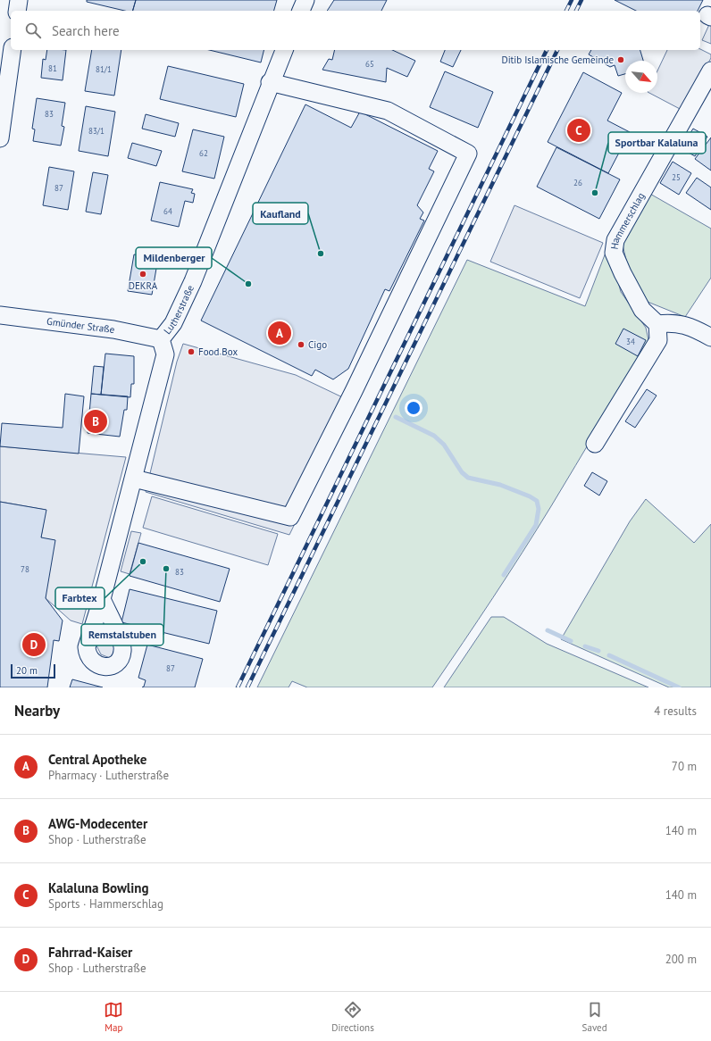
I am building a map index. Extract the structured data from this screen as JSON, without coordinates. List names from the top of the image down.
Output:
{
  "streets": {
    "street": ["Hammerschlag", "Lutherstraße", "Gmünder Straße"]
  },
  "crossings": [
    ["Lutherstraße", "Gmünder Straße"]
  ],
  "places": [
    "Ditib Islamische Gemeinde",
    "Sportbar Kalaluna",
    "Kaufland",
    "DEKRA",
    "Mildenberger",
    "Cigo",
    "Food Box",
    "Farbtex",
    "Remstalstuben"
  ],
  "house_numbers": [
    "65",
    "81",
    "81/1",
    "83",
    "83/1",
    "62",
    "25",
    "26",
    "87",
    "64",
    "34",
    "78",
    "83",
    "87"
  ],
  "scale_bar": "20 m",
  "north": "bottom right",
  "page": {
    "search": "Search here",
    "pins": [
      "C",
      "A",
      "B",
      "D"
    ],
    "scale": "20 m",
    "heading": ["Nearby", "4 results"],
    "list": [
      {
        "mark": "A",
        "name": "Central Apotheke",
        "note": "Pharmacy · Lutherstraße",
        "value": "70 m"
      },
      {
        "mark": "B",
        "name": "AWG-Modecenter",
        "note": "Shop · Lutherstraße",
        "value": "140 m"
      },
      {
        "mark": "C",
        "name": "Kalaluna Bowling",
        "note": "Sports · Hammerschlag",
        "value": "140 m"
      },
      {
        "mark": "D",
        "name": "Fahrrad-Kaiser",
        "note": "Shop · Lutherstraße",
        "value": "200 m"
      }
    ],
    "nav": ["Map", "Directions", "Saved"]
  }
}
